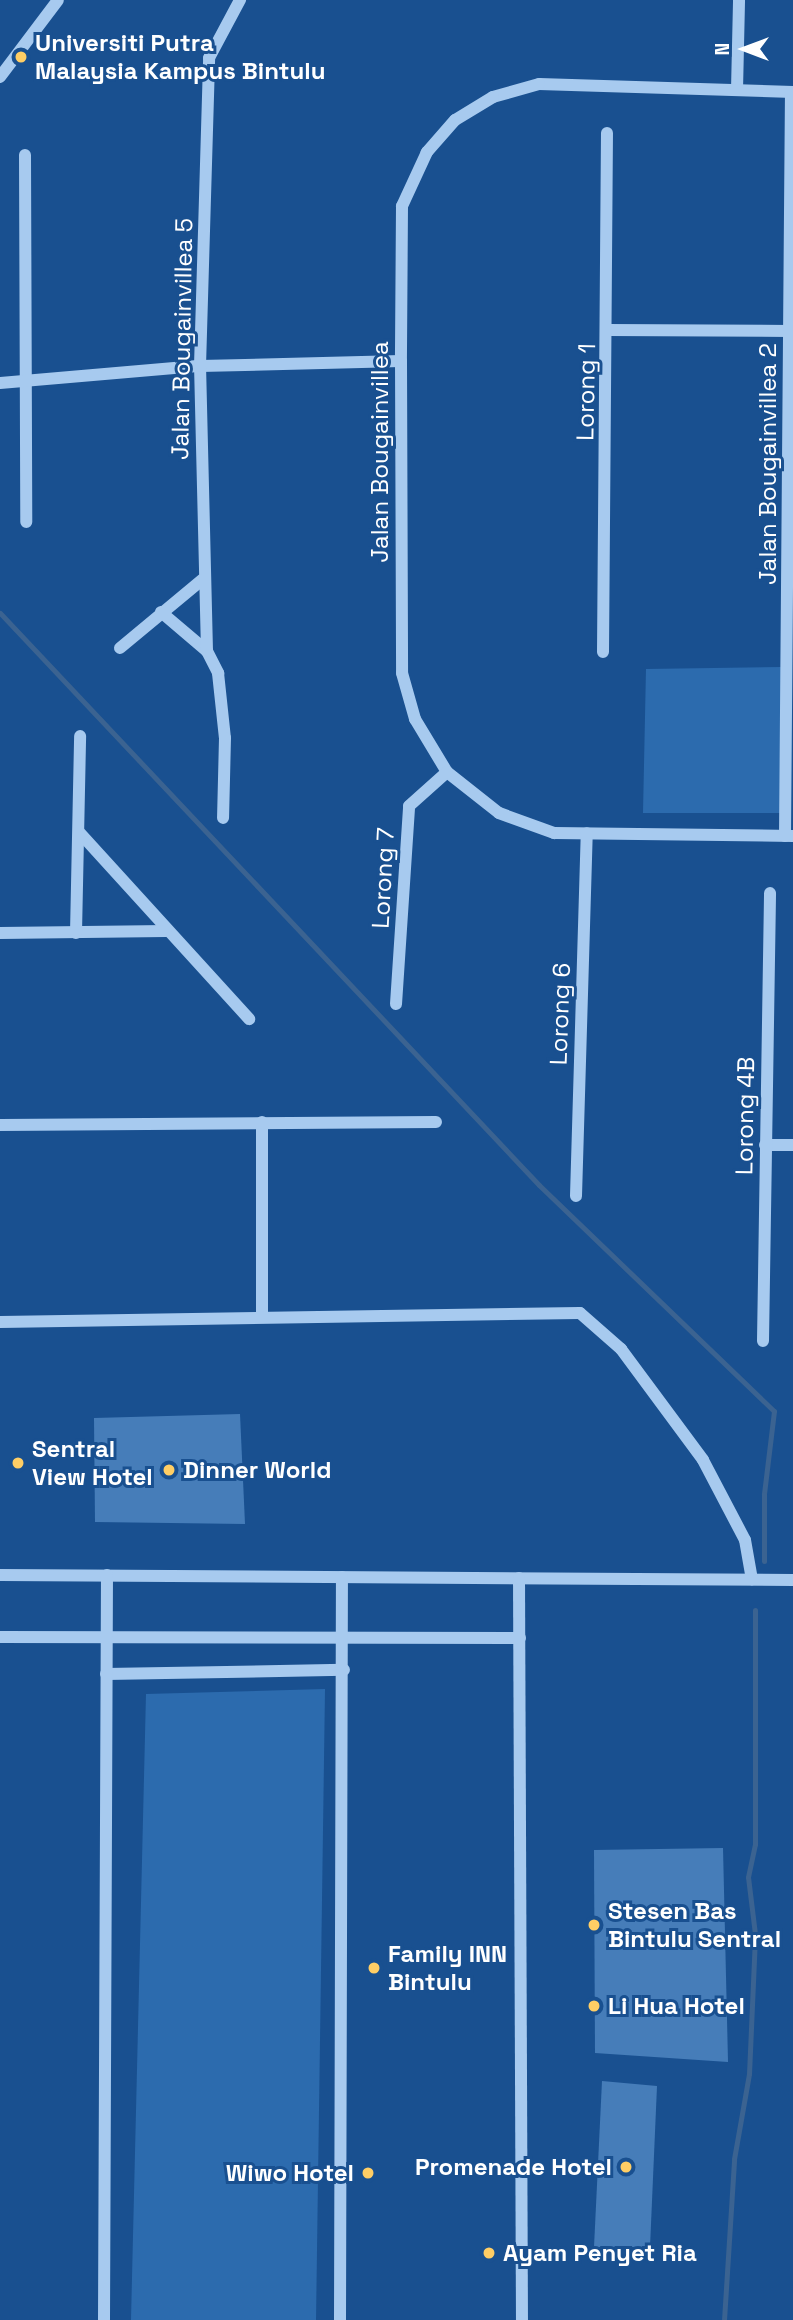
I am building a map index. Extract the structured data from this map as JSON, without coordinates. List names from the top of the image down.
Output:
{
  "streets": {
    "street": [
      "Jalan Bougainvillea 5",
      "Lorong 1",
      "Jalan Bougainvillea",
      "Jalan Bougainvillea 2",
      "Lorong 7",
      "Lorong 6",
      "Lorong 4B"
    ]
  },
  "crossings": [
    ["Jalan Bougainvillea", "Jalan Bougainvillea 2"],
    ["Jalan Bougainvillea", "Lorong 7"],
    ["Jalan Bougainvillea", "Lorong 6"]
  ],
  "places": [
    "Universiti Putra Malaysia Kampus Bintulu",
    "Sentral View Hotel",
    "Dinner World",
    "Stesen Bas Bintulu Sentral",
    "Family INN Bintulu",
    "Li Hua Hotel",
    "Promenade Hotel",
    "Wiwo Hotel",
    "Ayam Penyet Ria"
  ],
  "north": "left"
}
